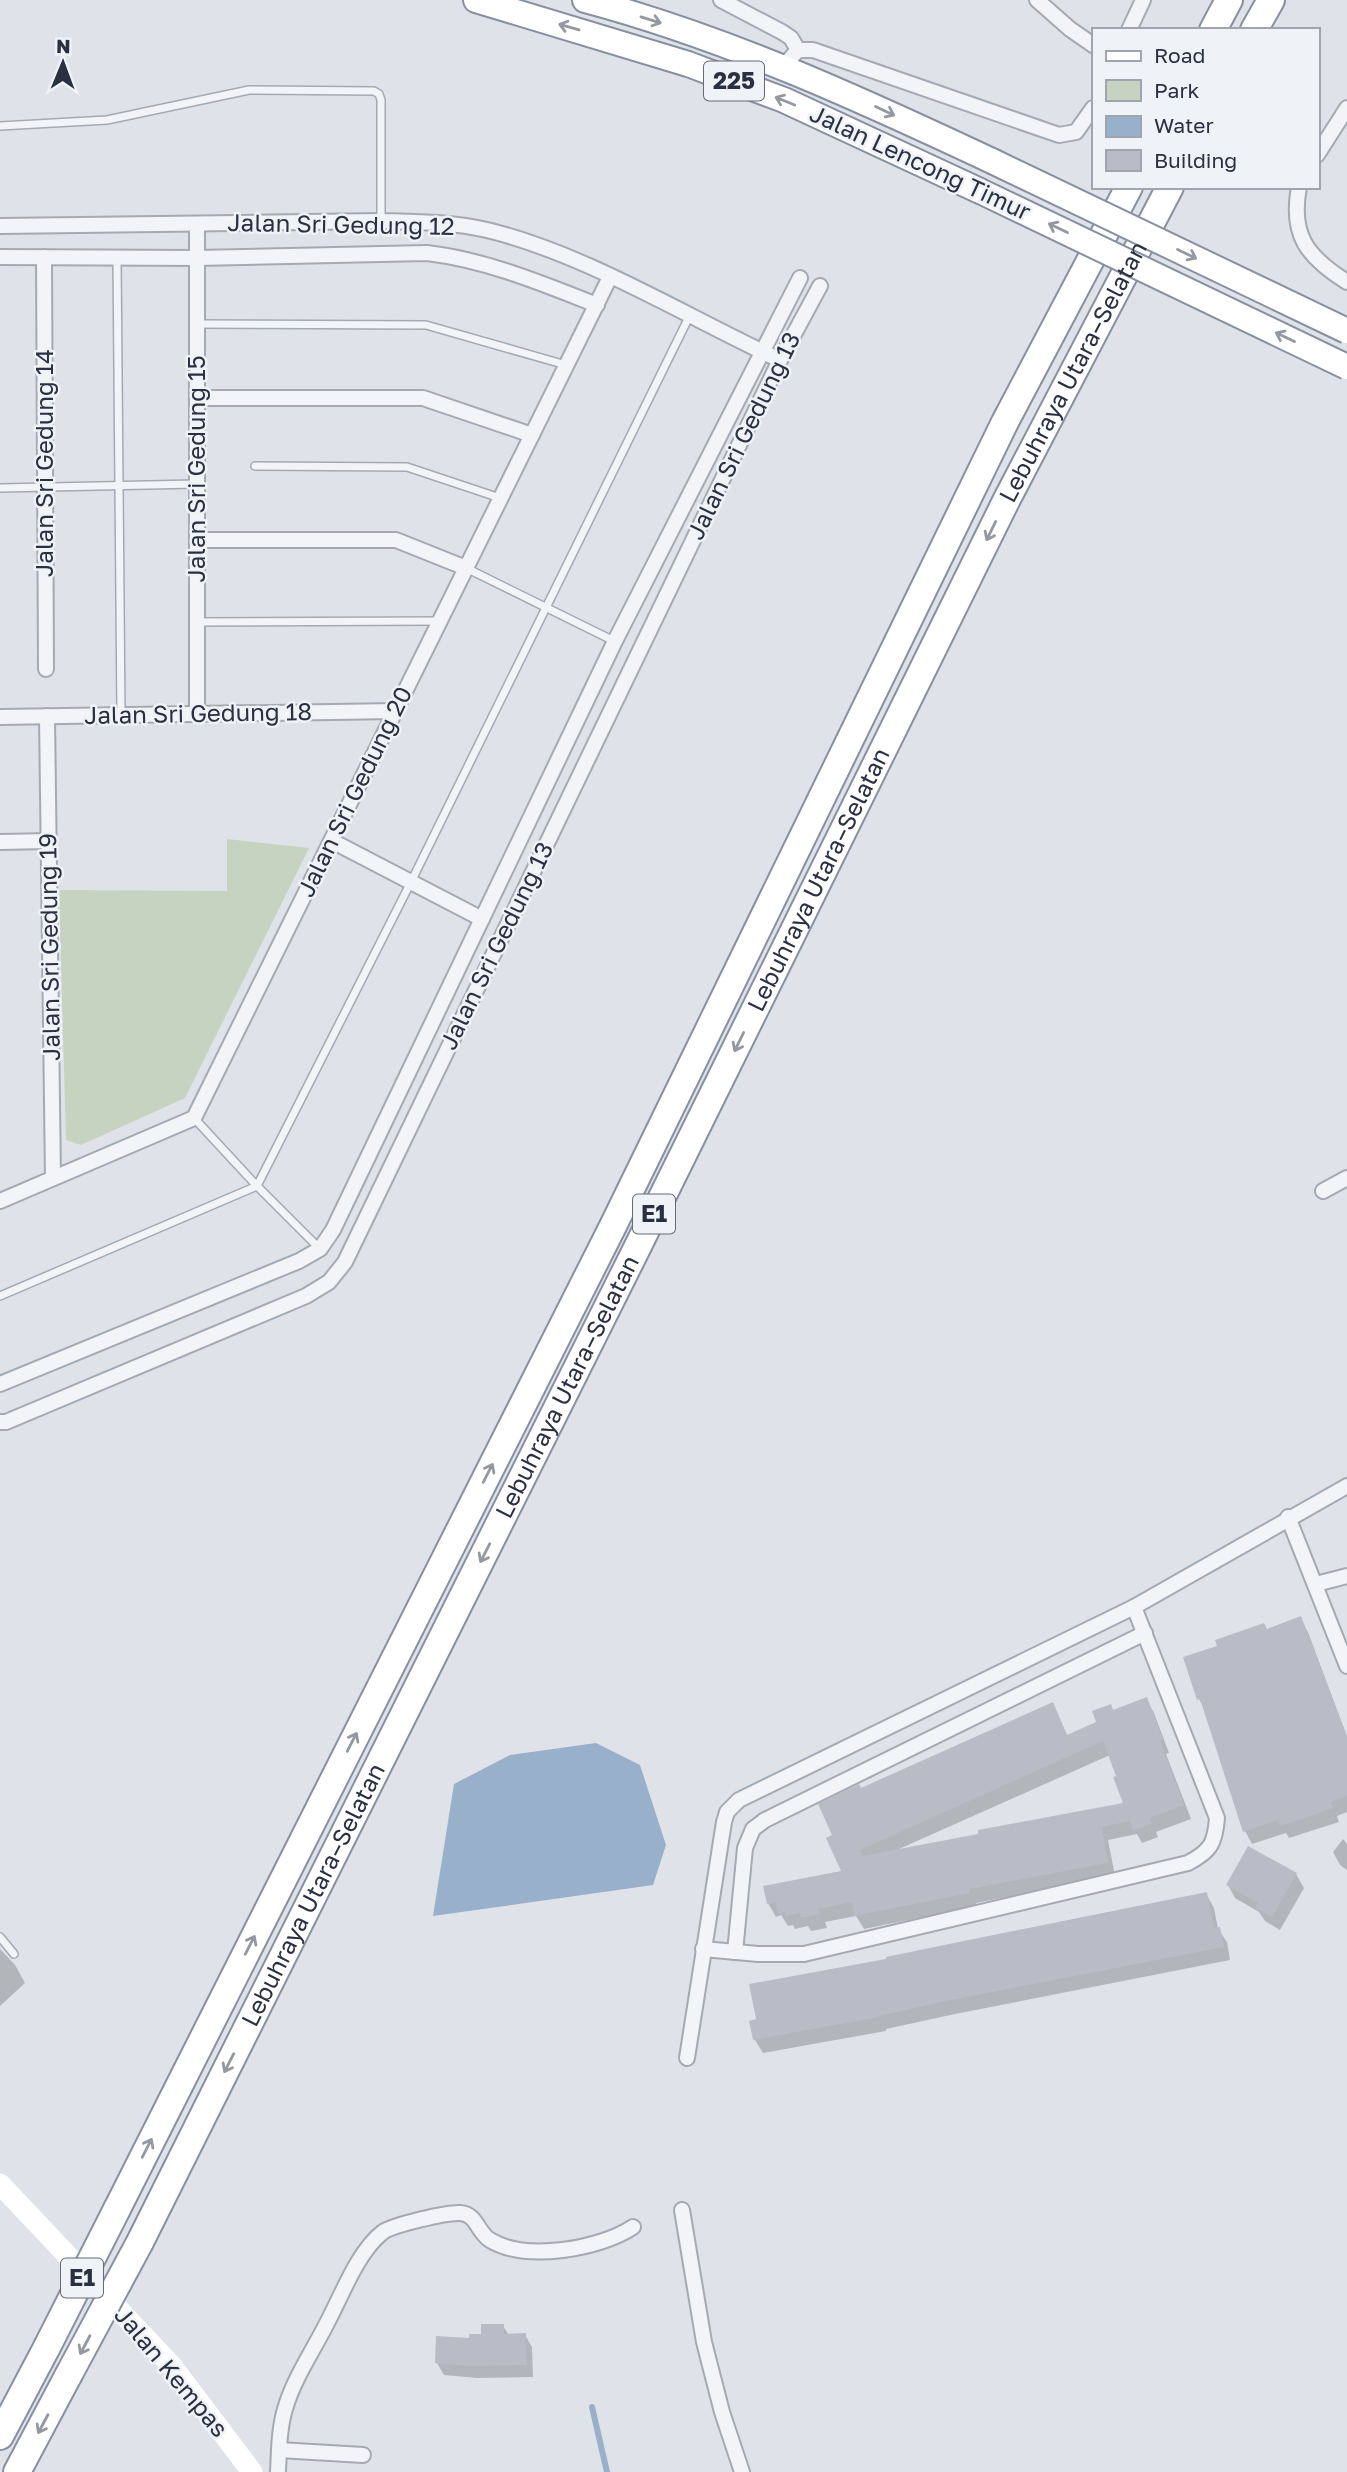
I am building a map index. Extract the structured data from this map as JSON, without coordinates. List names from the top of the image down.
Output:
{
  "streets": {
    "highway": [
      "225",
      "Jalan Lencong Timur",
      "Lebuhraya Utara–Selatan",
      "E1"
    ],
    "main road": ["Jalan Kempas"],
    "street": [
      "Jalan Sri Gedung 12",
      "Jalan Sri Gedung 13",
      "Jalan Sri Gedung 14",
      "Jalan Sri Gedung 15",
      "Jalan Sri Gedung 18",
      "Jalan Sri Gedung 20",
      "Jalan Sri Gedung 19"
    ]
  },
  "crossings": [
    ["Jalan Sri Gedung 12", "Jalan Sri Gedung 13"],
    ["Jalan Sri Gedung 12", "Jalan Sri Gedung 14"],
    ["Jalan Sri Gedung 12", "Jalan Sri Gedung 15"],
    ["Jalan Sri Gedung 12", "Jalan Sri Gedung 20"],
    ["Jalan Sri Gedung 15", "Jalan Sri Gedung 18"],
    ["Jalan Sri Gedung 18", "Jalan Sri Gedung 20"],
    ["Jalan Sri Gedung 18", "Jalan Sri Gedung 19"]
  ],
  "legend": [
    "Road",
    "Park",
    "Water",
    "Building"
  ],
  "north": "top"
}
